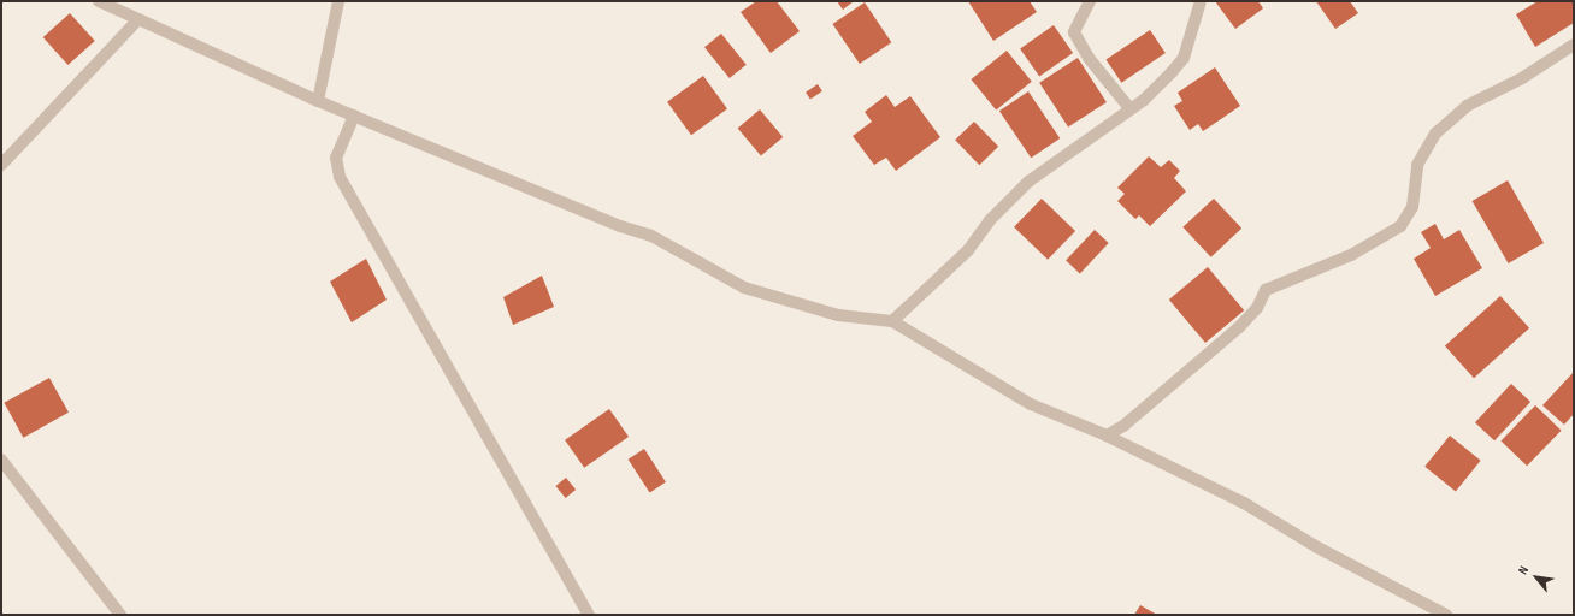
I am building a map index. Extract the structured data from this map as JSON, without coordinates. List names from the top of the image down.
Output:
{
  "north": "top left"
}
